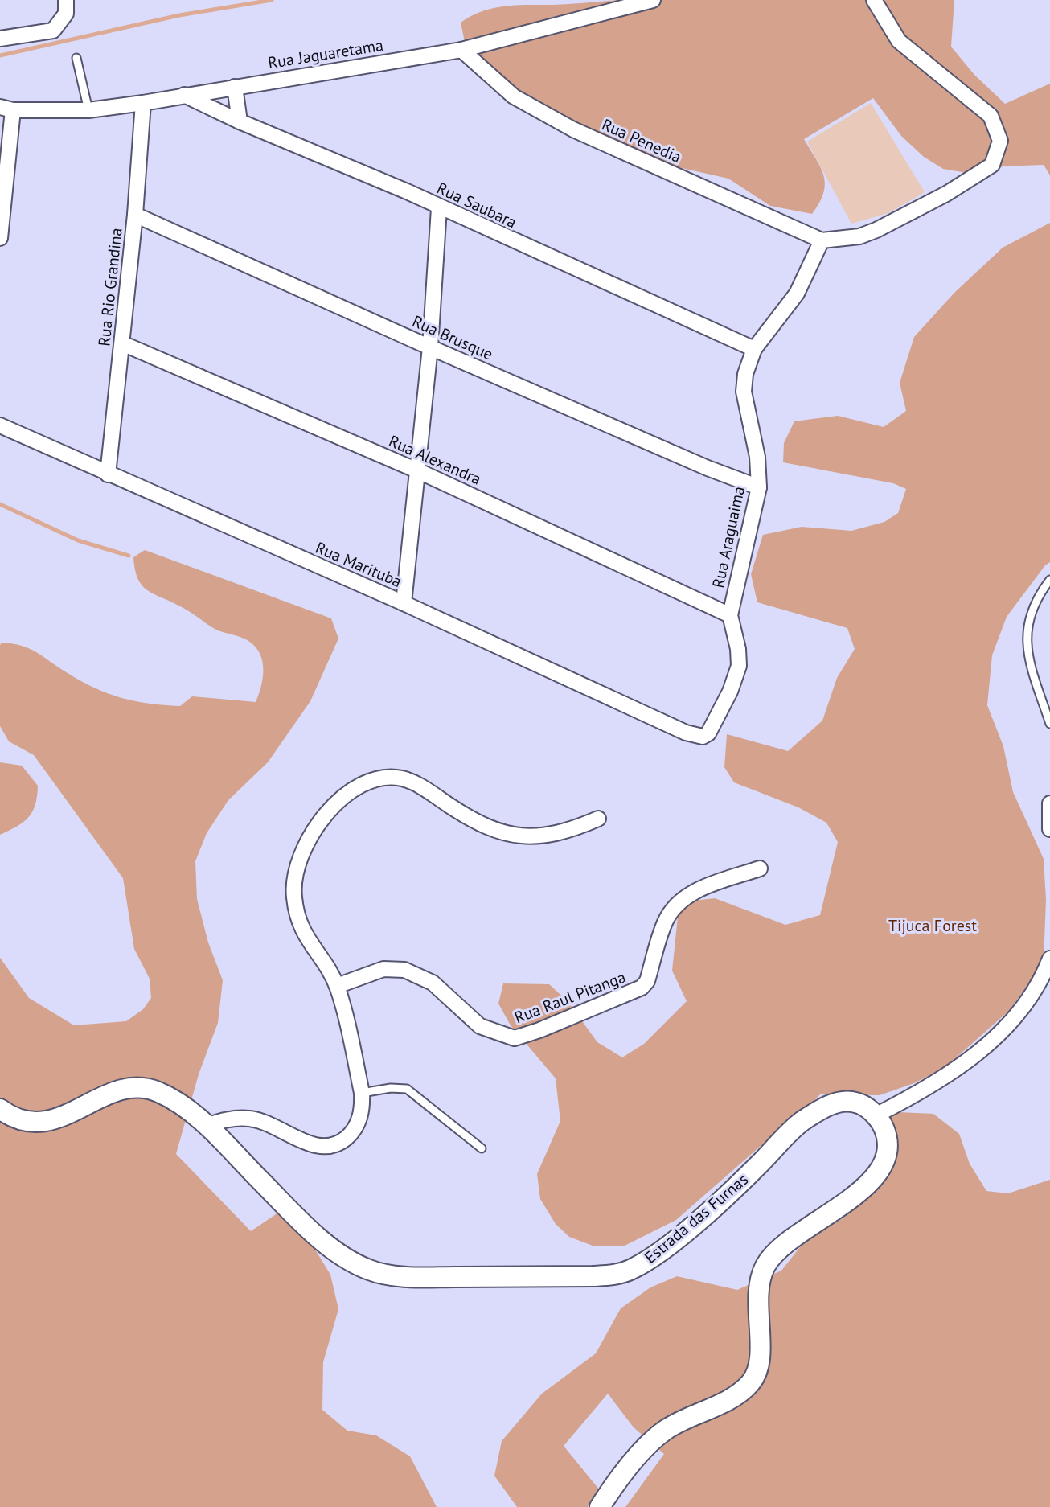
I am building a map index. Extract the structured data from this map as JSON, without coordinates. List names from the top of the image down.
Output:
{
  "streets": {
    "main road": ["Estrada das Furnas"],
    "street": [
      "Rua Jaguaretama",
      "Rua Penedia",
      "Rua Saubara",
      "Rua Rio Grandina",
      "Rua Brusque",
      "Rua Alexandra",
      "Rua Araguaima",
      "Rua Marituba",
      "Rua Raul Pitanga"
    ]
  },
  "crossings": [
    ["Rua Jaguaretama", "Rua Penedia"],
    ["Rua Jaguaretama", "Rua Saubara"],
    ["Rua Jaguaretama", "Rua Rio Grandina"],
    ["Rua Penedia", "Rua Araguaima"],
    ["Rua Saubara", "Rua Araguaima"],
    ["Rua Rio Grandina", "Rua Brusque"],
    ["Rua Rio Grandina", "Rua Alexandra"],
    ["Rua Rio Grandina", "Rua Marituba"],
    ["Rua Brusque", "Rua Araguaima"],
    ["Rua Alexandra", "Rua Araguaima"],
    ["Rua Araguaima", "Rua Marituba"]
  ],
  "parks": ["Tijuca Forest"]
}
